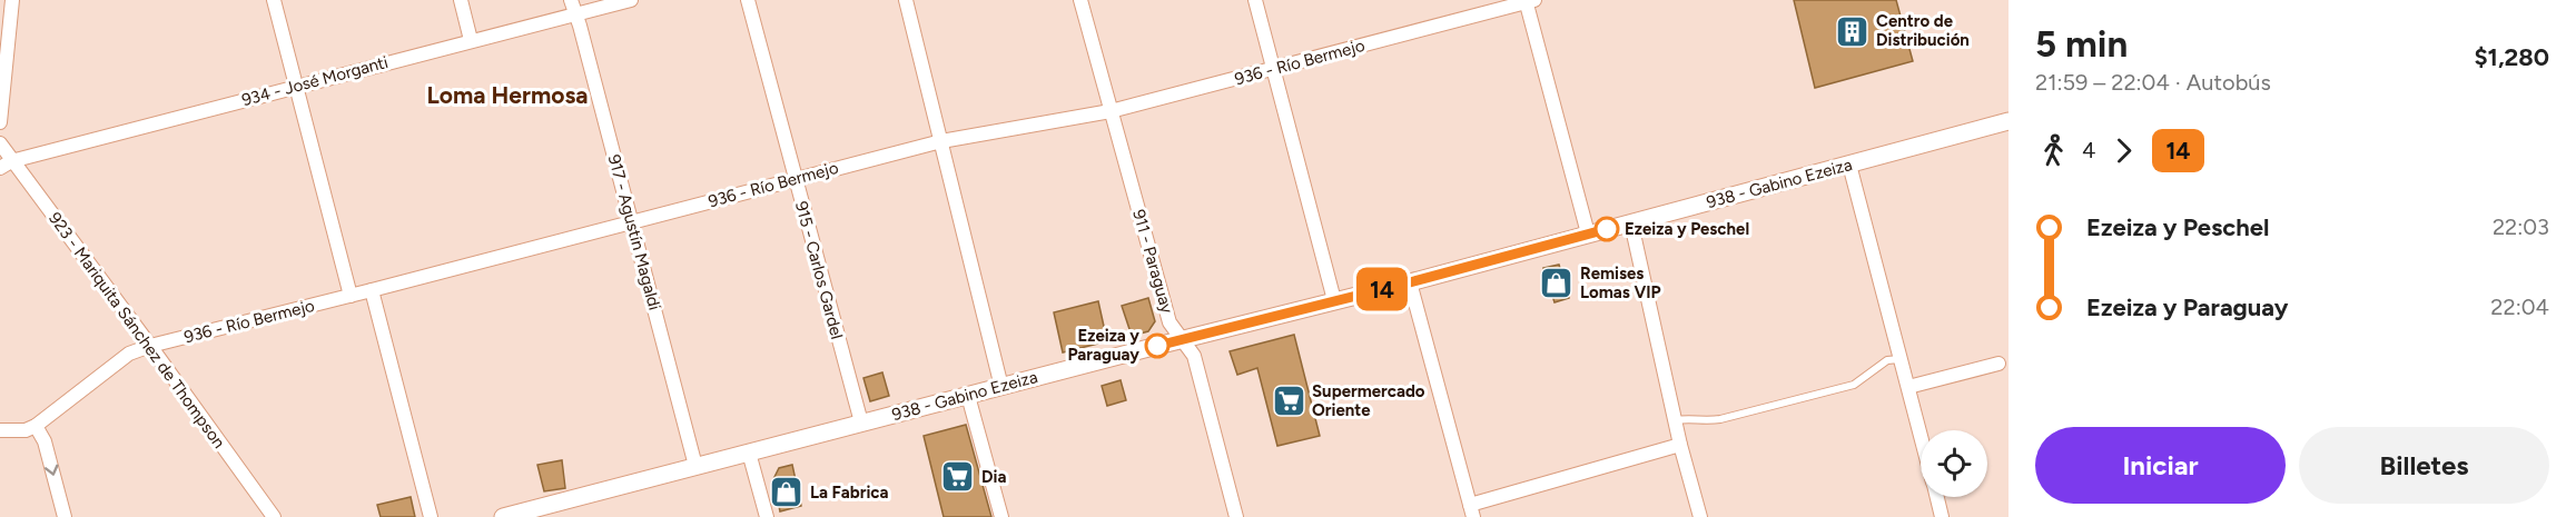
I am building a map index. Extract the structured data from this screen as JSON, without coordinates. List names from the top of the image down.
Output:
{
  "streets": {
    "street": [
      "936 - Río Bermejo",
      "934 - José Morganti",
      "938 - Gabino Ezeiza",
      "917 - Agustín Magaldi",
      "911 - Paraguay",
      "915 - Carlos Gardel",
      "923 - Mariquita Sánchez de Thompson"
    ]
  },
  "crossings": [
    ["936 - Río Bermejo", "917 - Agustín Magaldi"],
    ["936 - Río Bermejo", "911 - Paraguay"],
    ["936 - Río Bermejo", "915 - Carlos Gardel"],
    ["936 - Río Bermejo", "923 - Mariquita Sánchez de Thompson"],
    ["934 - José Morganti", "917 - Agustín Magaldi"],
    ["934 - José Morganti", "923 - Mariquita Sánchez de Thompson"],
    ["938 - Gabino Ezeiza", "917 - Agustín Magaldi"],
    ["938 - Gabino Ezeiza", "911 - Paraguay"],
    ["938 - Gabino Ezeiza", "915 - Carlos Gardel"]
  ],
  "districts": ["Loma Hermosa"],
  "places": {
    "building": ["Centro de Distribución"],
    "other": ["Ezeiza y Peschel", "Ezeiza y Paraguay"],
    "shop": ["Remises Lomas VIP", "La Fabrica"],
    "supermarket": ["Supermercado Oriente", "Dia"]
  },
  "lines": ["bus line 14"],
  "page": {
    "on_map": "14",
    "heading": ["5 min", "21:59 – 22:04 · Autobús", "$1,280"],
    "legs": ["4", "14"],
    "list": [
      {
        "name": "Ezeiza y Peschel",
        "value": "22:03"
      },
      {
        "name": "Ezeiza y Paraguay",
        "value": "22:04"
      }
    ],
    "buttons": ["Iniciar", "Billetes"]
  }
}
